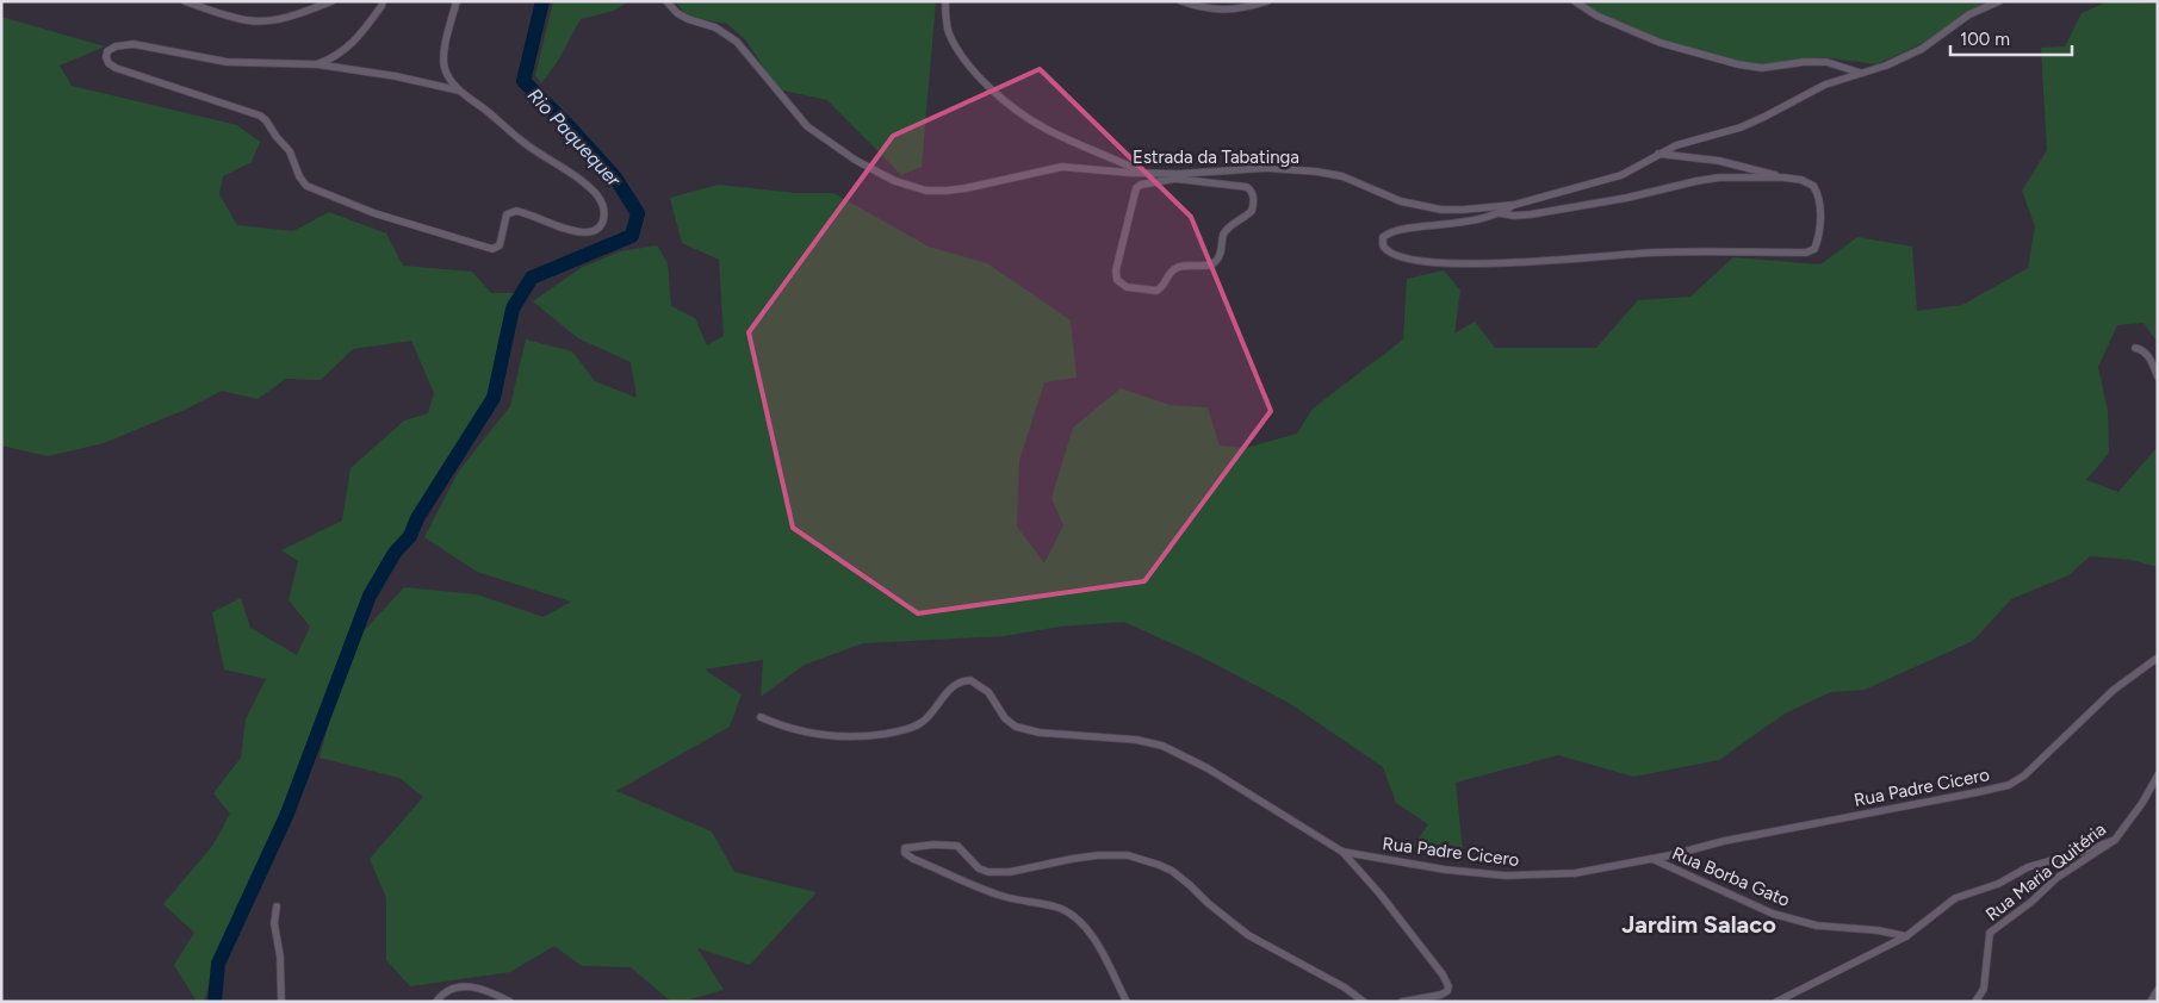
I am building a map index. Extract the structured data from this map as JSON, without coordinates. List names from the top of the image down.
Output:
{
  "streets": {
    "street": [
      "Estrada da Tabatinga",
      "Rua Padre Cicero",
      "Rua Maria Quitéria",
      "Rua Borba Gato"
    ]
  },
  "crossings": [
    ["Rua Padre Cicero", "Rua Borba Gato"]
  ],
  "districts": ["Jardim Salaco"],
  "water": ["Rio Paquequer"],
  "scale_bar": "100 m"
}
